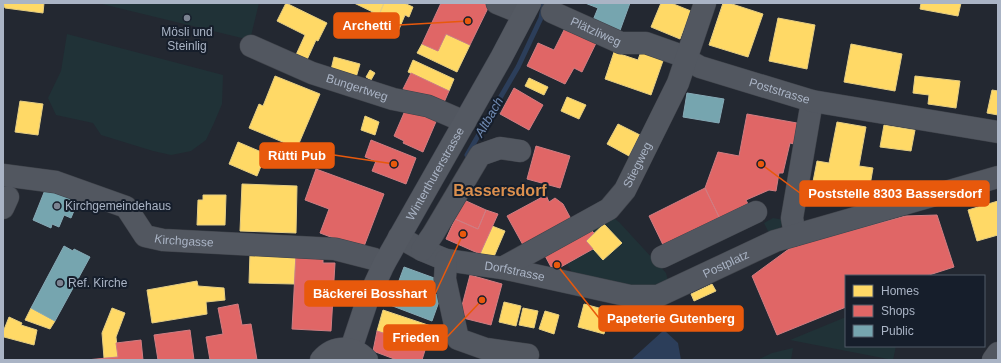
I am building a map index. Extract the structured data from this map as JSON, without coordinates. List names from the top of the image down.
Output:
{
  "streets": {
    "main road": ["Winterthurerstrasse"],
    "street": [
      "Plätzliweg",
      "Bungertweg",
      "Poststrasse",
      "Stiegweg",
      "Kirchgasse",
      "Postplatz",
      "Dorfstrasse"
    ]
  },
  "crossings": [
    ["Plätzliweg", "Poststrasse"],
    ["Plätzliweg", "Stiegweg"],
    ["Bungertweg", "Winterthurerstrasse"],
    ["Poststrasse", "Stiegweg"],
    ["Poststrasse", "Postplatz"],
    ["Stiegweg", "Dorfstrasse"],
    ["Winterthurerstrasse", "Kirchgasse"],
    ["Winterthurerstrasse", "Dorfstrasse"],
    ["Postplatz", "Dorfstrasse"]
  ],
  "districts": ["Bassersdorf"],
  "water": ["Altbach"],
  "places": [
    "Mösli und Steinlig",
    "Archetti",
    "Rütti Pub",
    "Poststelle 8303 Bassersdorf",
    "Kirchgemeindehaus",
    "Bäckerei Bosshart",
    "Papeterie Gutenberg",
    "Ref. Kirche",
    "Frieden"
  ],
  "legend": ["Homes", "Shops", "Public"]
}
